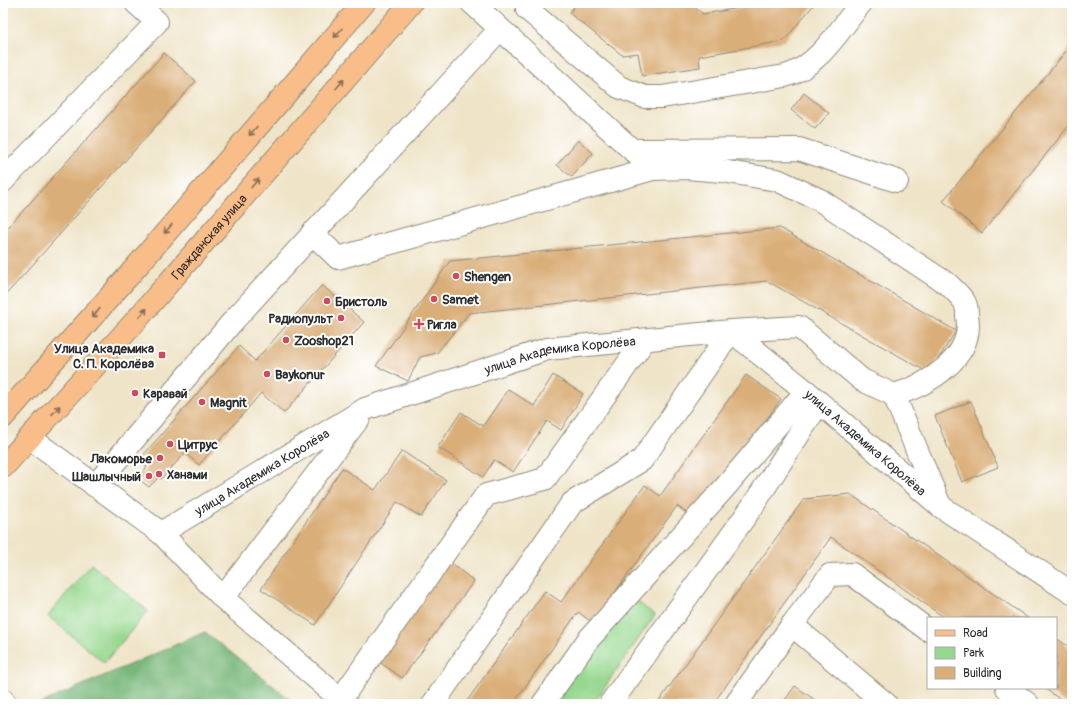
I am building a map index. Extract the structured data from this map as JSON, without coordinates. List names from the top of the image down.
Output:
{
  "streets": {
    "main road": ["Гражданская улица"],
    "street": ["улица Академика Королёва"]
  },
  "places": {
    "other": [
      "Shengen",
      "Samet",
      "Бристоль",
      "Радиопульт",
      "Zooshop21",
      "Baykonur",
      "Каравай",
      "Magnit",
      "Цитрус",
      "Лакоморье",
      "Ханами",
      "Шашлычный"
    ],
    "health": ["Ригла"],
    "transit": ["Улица Академика С. П. Королёва"]
  },
  "legend": ["Road", "Park", "Building"]
}
